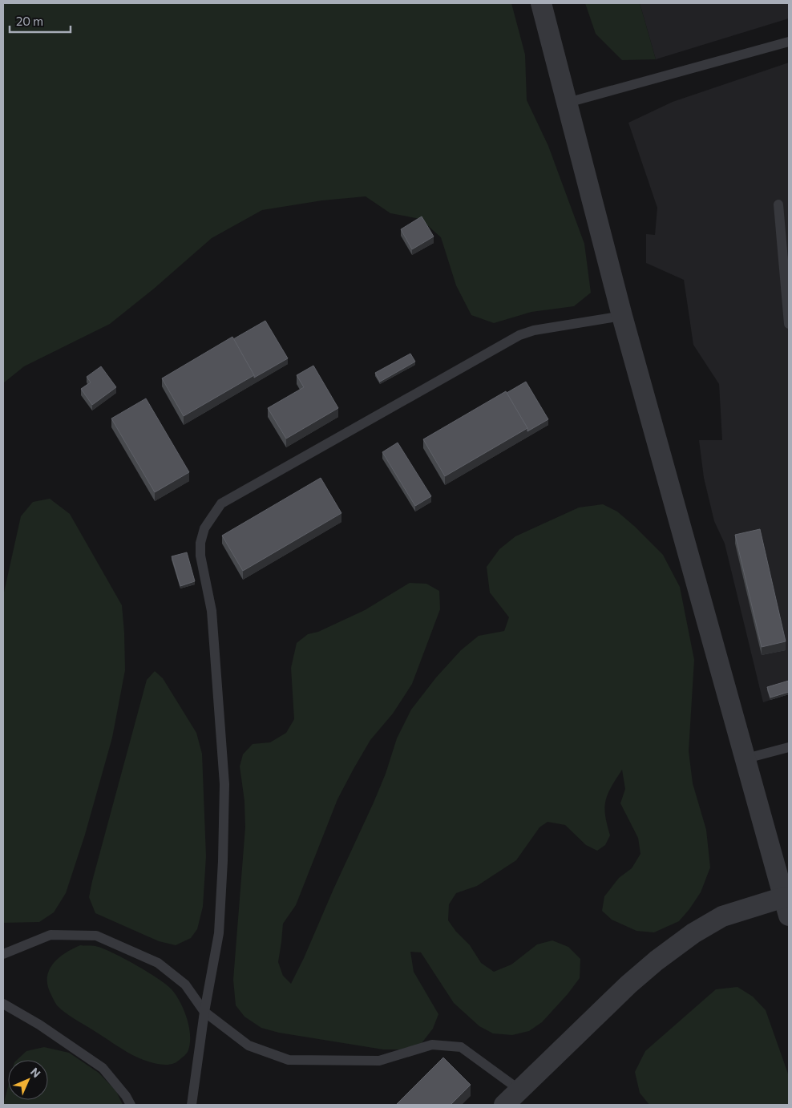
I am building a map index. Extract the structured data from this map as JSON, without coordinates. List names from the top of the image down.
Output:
{
  "scale_bar": "20 m",
  "north": "top right"
}
